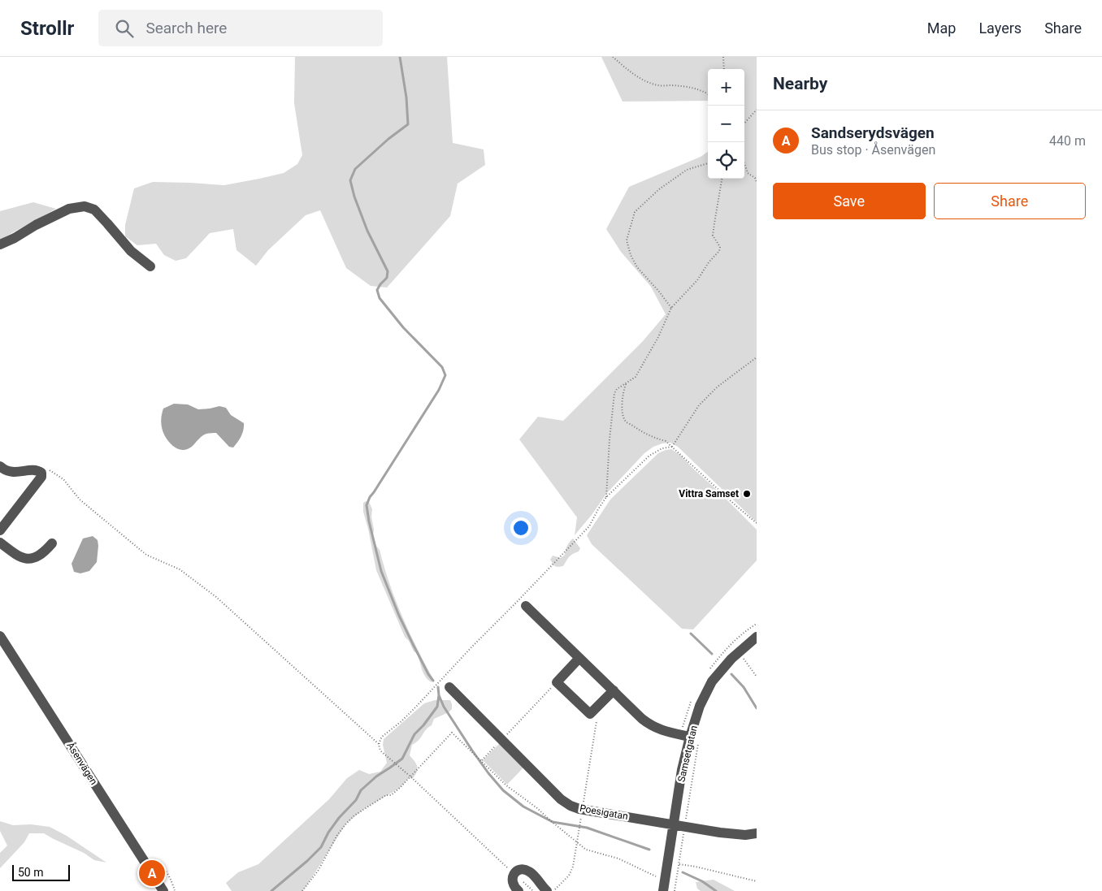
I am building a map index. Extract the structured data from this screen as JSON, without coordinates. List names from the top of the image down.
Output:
{
  "streets": {
    "street": ["Samsetgatan", "Åsenvägen", "Poesigatan"]
  },
  "crossings": [
    ["Samsetgatan", "Poesigatan"]
  ],
  "places": ["Vittra Samset"],
  "scale_bar": "50 m",
  "page": {
    "header": "Strollr",
    "search": "Search here",
    "nav": ["Map", "Layers", "Share"],
    "heading": "Nearby",
    "map_buttons": ["+", "−"],
    "list": [
      {
        "mark": "A",
        "name": "Sandserydsvägen",
        "note": "Bus stop · Åsenvägen",
        "value": "440 m"
      }
    ],
    "buttons": ["Save", "Share"],
    "pins": "A",
    "scale": "50 m"
  }
}
